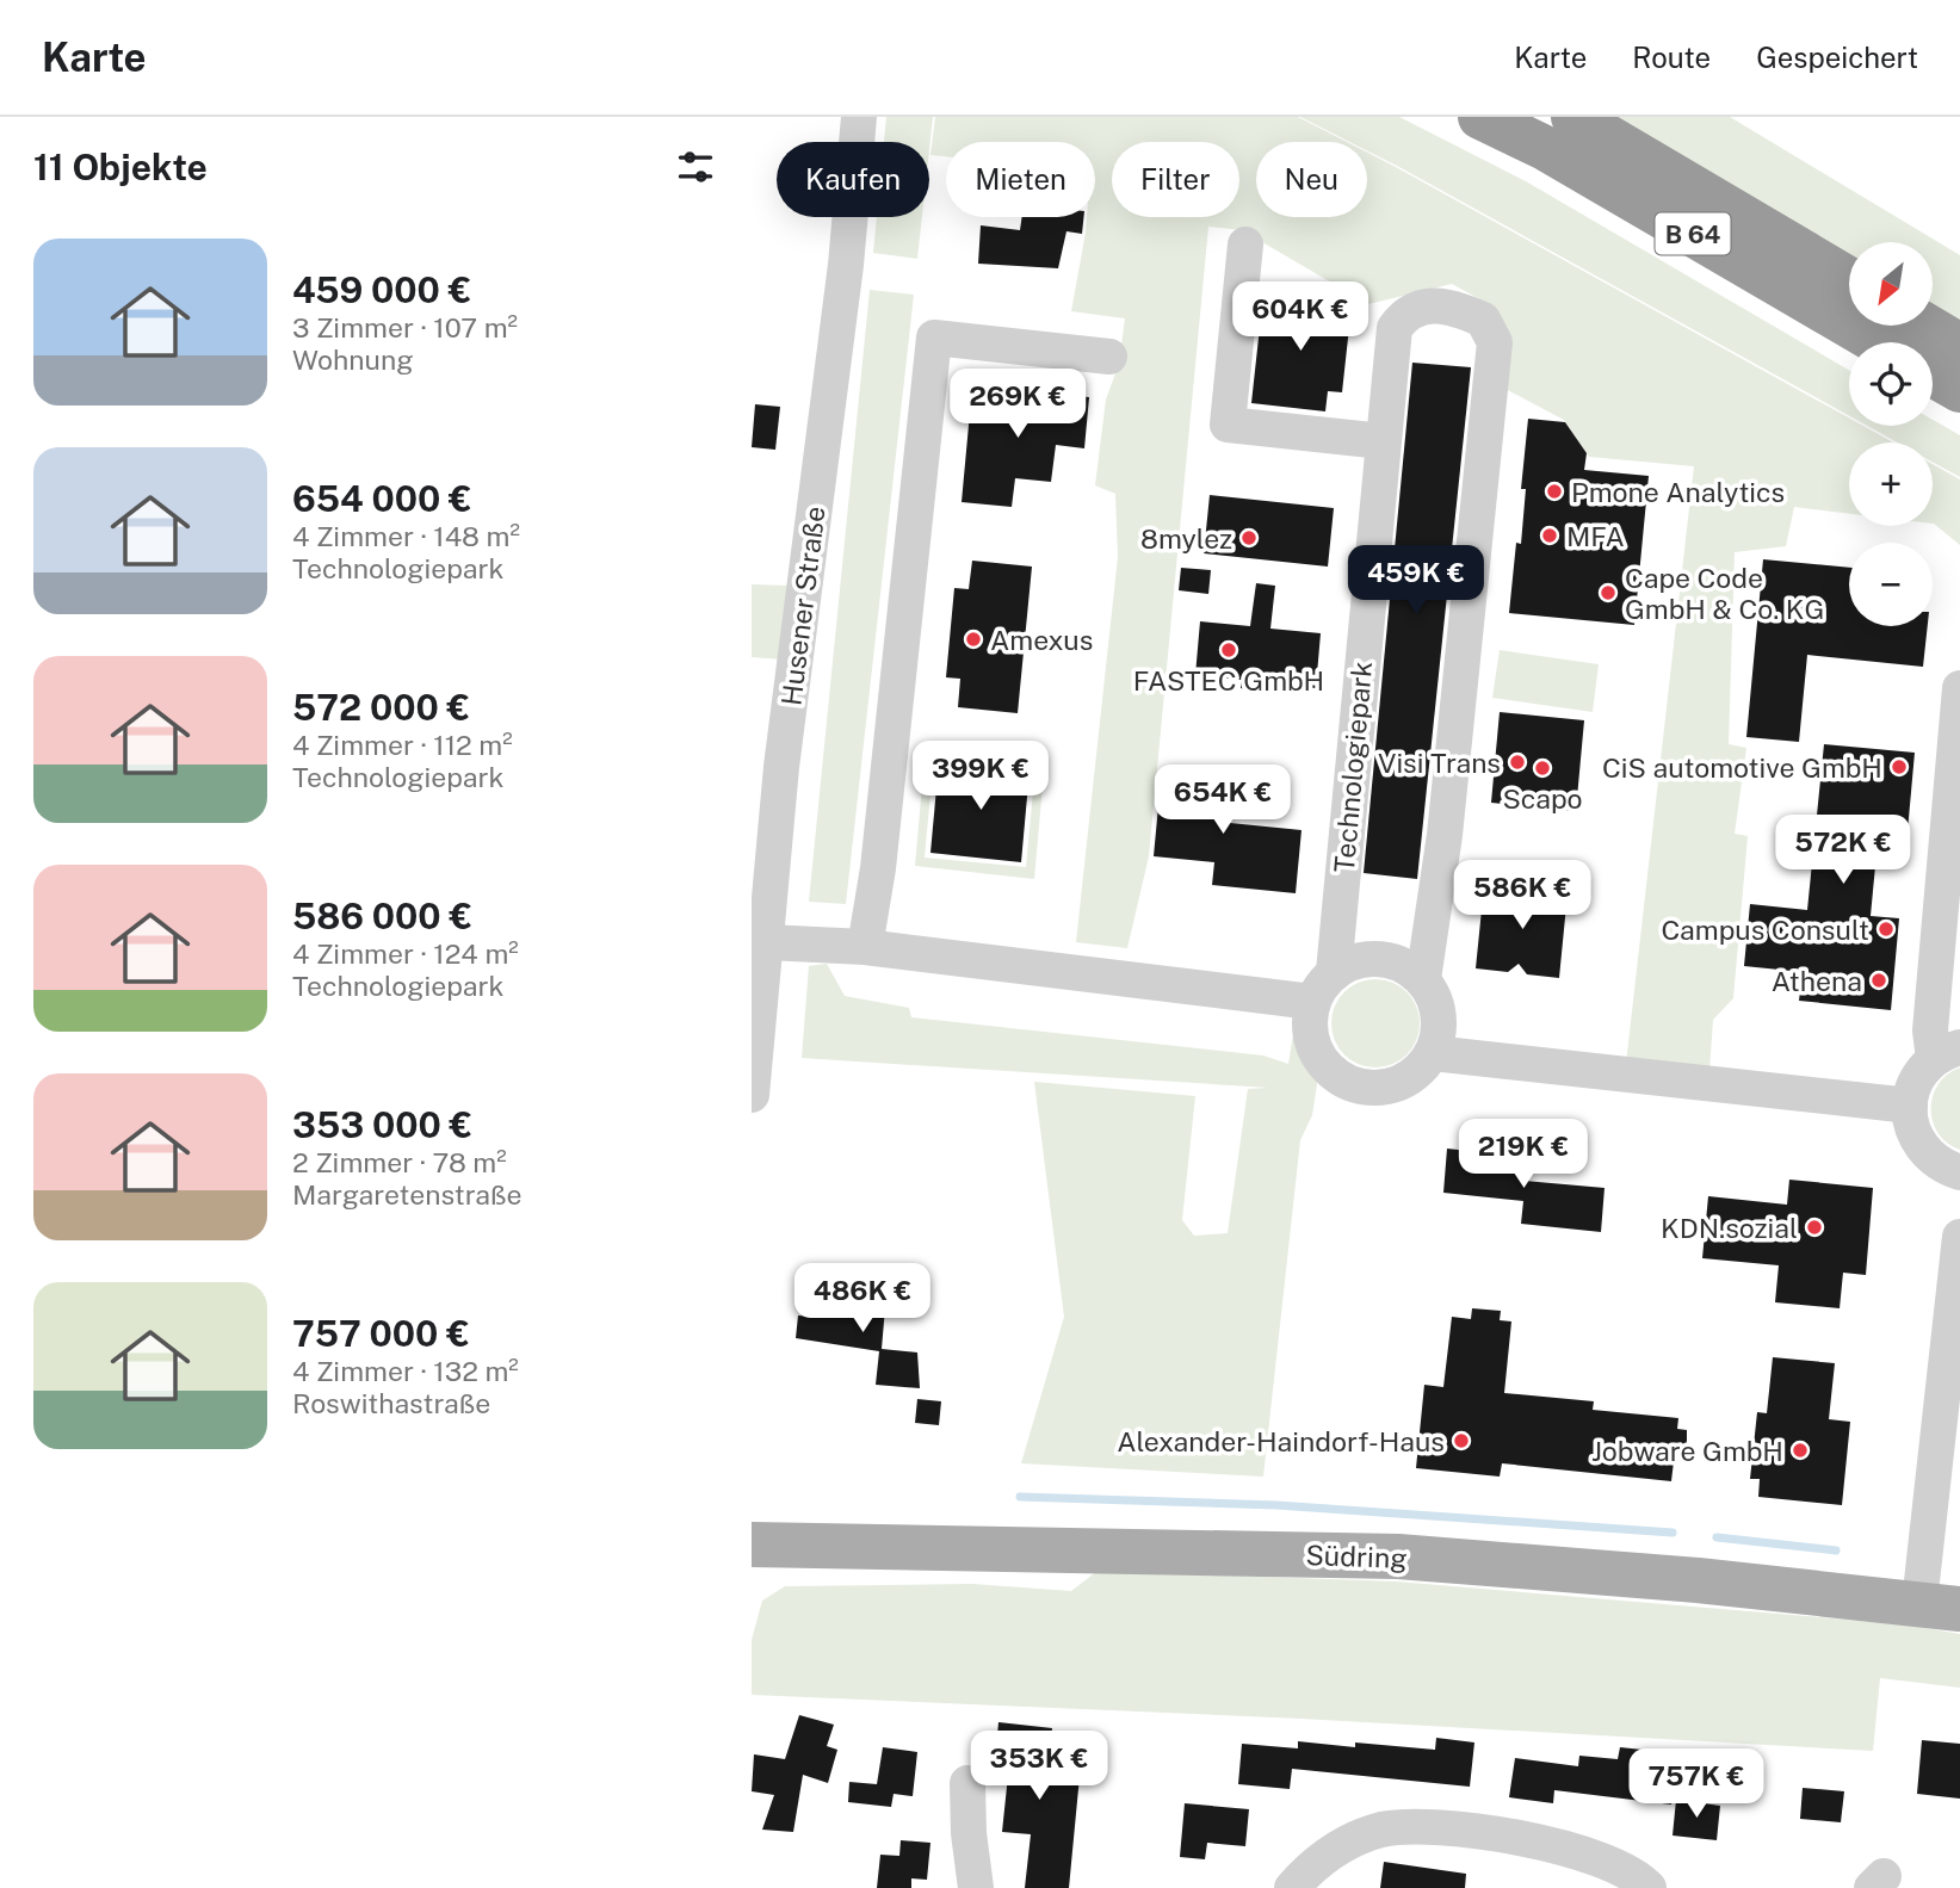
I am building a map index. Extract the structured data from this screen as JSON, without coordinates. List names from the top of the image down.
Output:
{
  "streets": {
    "highway": ["B 64"],
    "main road": ["Südring"],
    "street": ["Husener Straße", "Technologiepark"]
  },
  "places": [
    "Pmone Analytics",
    "MFA",
    "8mylez",
    "Cape Code GmbH & Co. KG",
    "Amexus",
    "FASTEC GmbH",
    "Visi Trans",
    "CiS automotive GmbH",
    "Scapo",
    "Campus Consult",
    "Athena",
    "KDN.sozial",
    "Alexander-Haindorf-Haus",
    "Jobware GmbH"
  ],
  "north": "bottom left",
  "page": {
    "header": "Karte",
    "nav": ["Karte", "Route", "Gespeichert"],
    "heading": "11 Objekte",
    "chip": [
      "Kaufen",
      "Mieten",
      "Filter",
      "Neu"
    ],
    "list": [
      {
        "name": "459 000 €",
        "note": "3 Zimmer · 107 m² · Wohnung"
      },
      {
        "name": "654 000 €",
        "note": "4 Zimmer · 148 m² · Technologiepark"
      },
      {
        "name": "572 000 €",
        "note": "4 Zimmer · 112 m² · Technologiepark"
      },
      {
        "name": "586 000 €",
        "note": "4 Zimmer · 124 m² · Technologiepark"
      },
      {
        "name": "353 000 €",
        "note": "2 Zimmer · 78 m² · Margaretenstraße"
      },
      {
        "name": "757 000 €",
        "note": "4 Zimmer · 132 m² · Roswithastraße"
      }
    ],
    "map_buttons": ["+", "−"],
    "price": [
      "604K €",
      "269K €",
      "459K €",
      "399K €",
      "654K €",
      "572K €",
      "586K €",
      "219K €",
      "486K €",
      "353K €",
      "757K €"
    ]
  }
}
